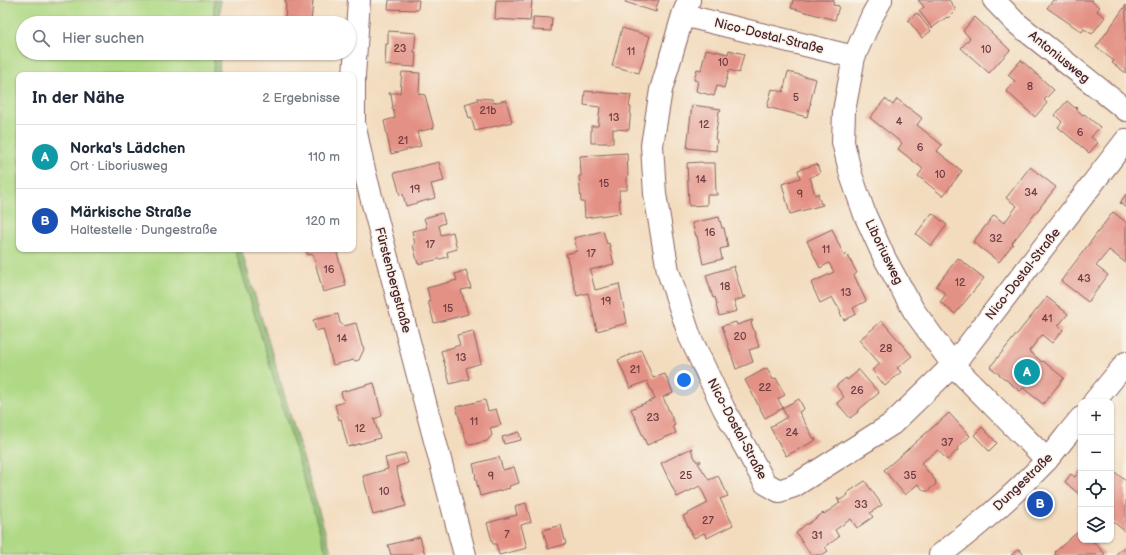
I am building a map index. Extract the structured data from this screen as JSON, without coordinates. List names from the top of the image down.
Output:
{
  "streets": {
    "street": [
      "Nico-Dostal-Straße",
      "Antoniusweg",
      "Liboriusweg",
      "Fürstenbergstraße",
      "Dungestraße"
    ]
  },
  "crossings": [
    ["Nico-Dostal-Straße", "Liboriusweg"],
    ["Liboriusweg", "Dungestraße"]
  ],
  "house_numbers": [
    "23",
    "10",
    "11",
    "10",
    "8",
    "5",
    "21b",
    "13",
    "4",
    "12",
    "6",
    "21",
    "6",
    "10",
    "14",
    "15",
    "19",
    "34",
    "9",
    "16",
    "32",
    "17",
    "11",
    "17",
    "16",
    "43",
    "12",
    "18",
    "13",
    "19",
    "15",
    "41",
    "20",
    "14",
    "28",
    "13",
    "21",
    "22",
    "26",
    "23",
    "11",
    "12",
    "24",
    "37",
    "25",
    "35",
    "9",
    "10",
    "33",
    "27",
    "7",
    "31"
  ],
  "page": {
    "search": "Hier suchen",
    "heading": ["In der Nähe", "2 Ergebnisse"],
    "list": [
      {
        "mark": "A",
        "name": "Norka's Lädchen",
        "note": "Ort · Liboriusweg",
        "value": "110 m"
      },
      {
        "mark": "B",
        "name": "Märkische Straße",
        "note": "Haltestelle · Dungestraße",
        "value": "120 m"
      }
    ],
    "pins": ["A", "B"],
    "map_buttons": ["+", "−"]
  }
}
